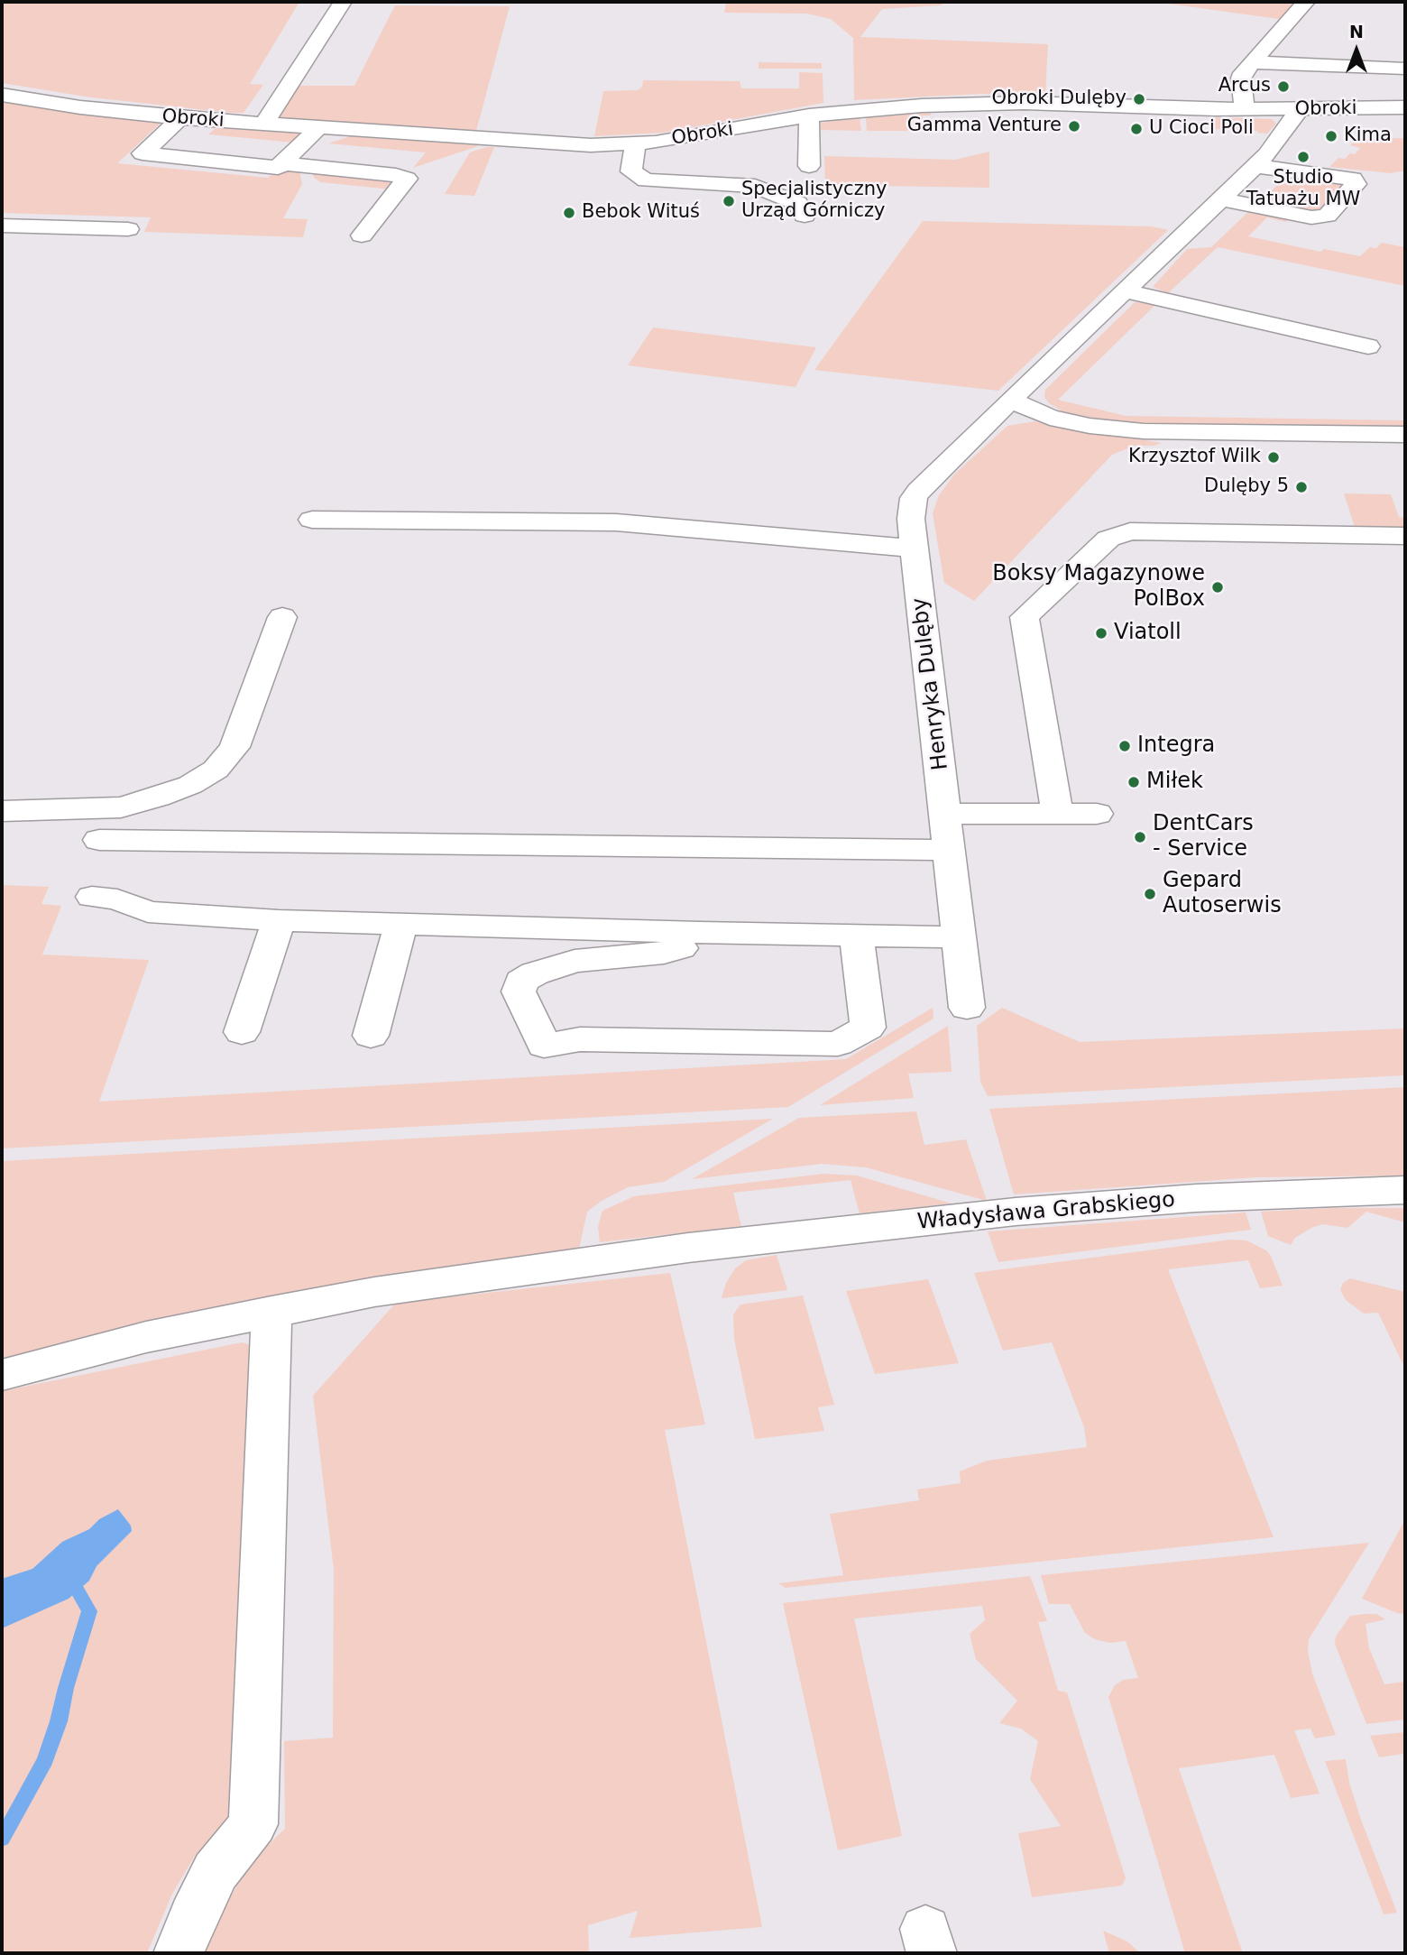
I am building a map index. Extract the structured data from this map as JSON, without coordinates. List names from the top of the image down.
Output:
{
  "streets": {
    "street": ["Obroki", "Henryka Dulęby", "Władysława Grabskiego"]
  },
  "crossings": [
    ["Obroki", "Henryka Dulęby"]
  ],
  "places": [
    "Arcus",
    "Obroki Dulęby",
    "Gamma Venture",
    "U Cioci Poli",
    "Kima",
    "Studio Tatuażu MW",
    "Specjalistyczny Urząd Górniczy",
    "Bebok Wituś",
    "Krzysztof Wilk",
    "Dulęby 5",
    "Boksy Magazynowe PolBox",
    "Viatoll",
    "Integra",
    "Miłek",
    "DentCars - Service",
    "Gepard Autoserwis"
  ],
  "north": "top"
}
